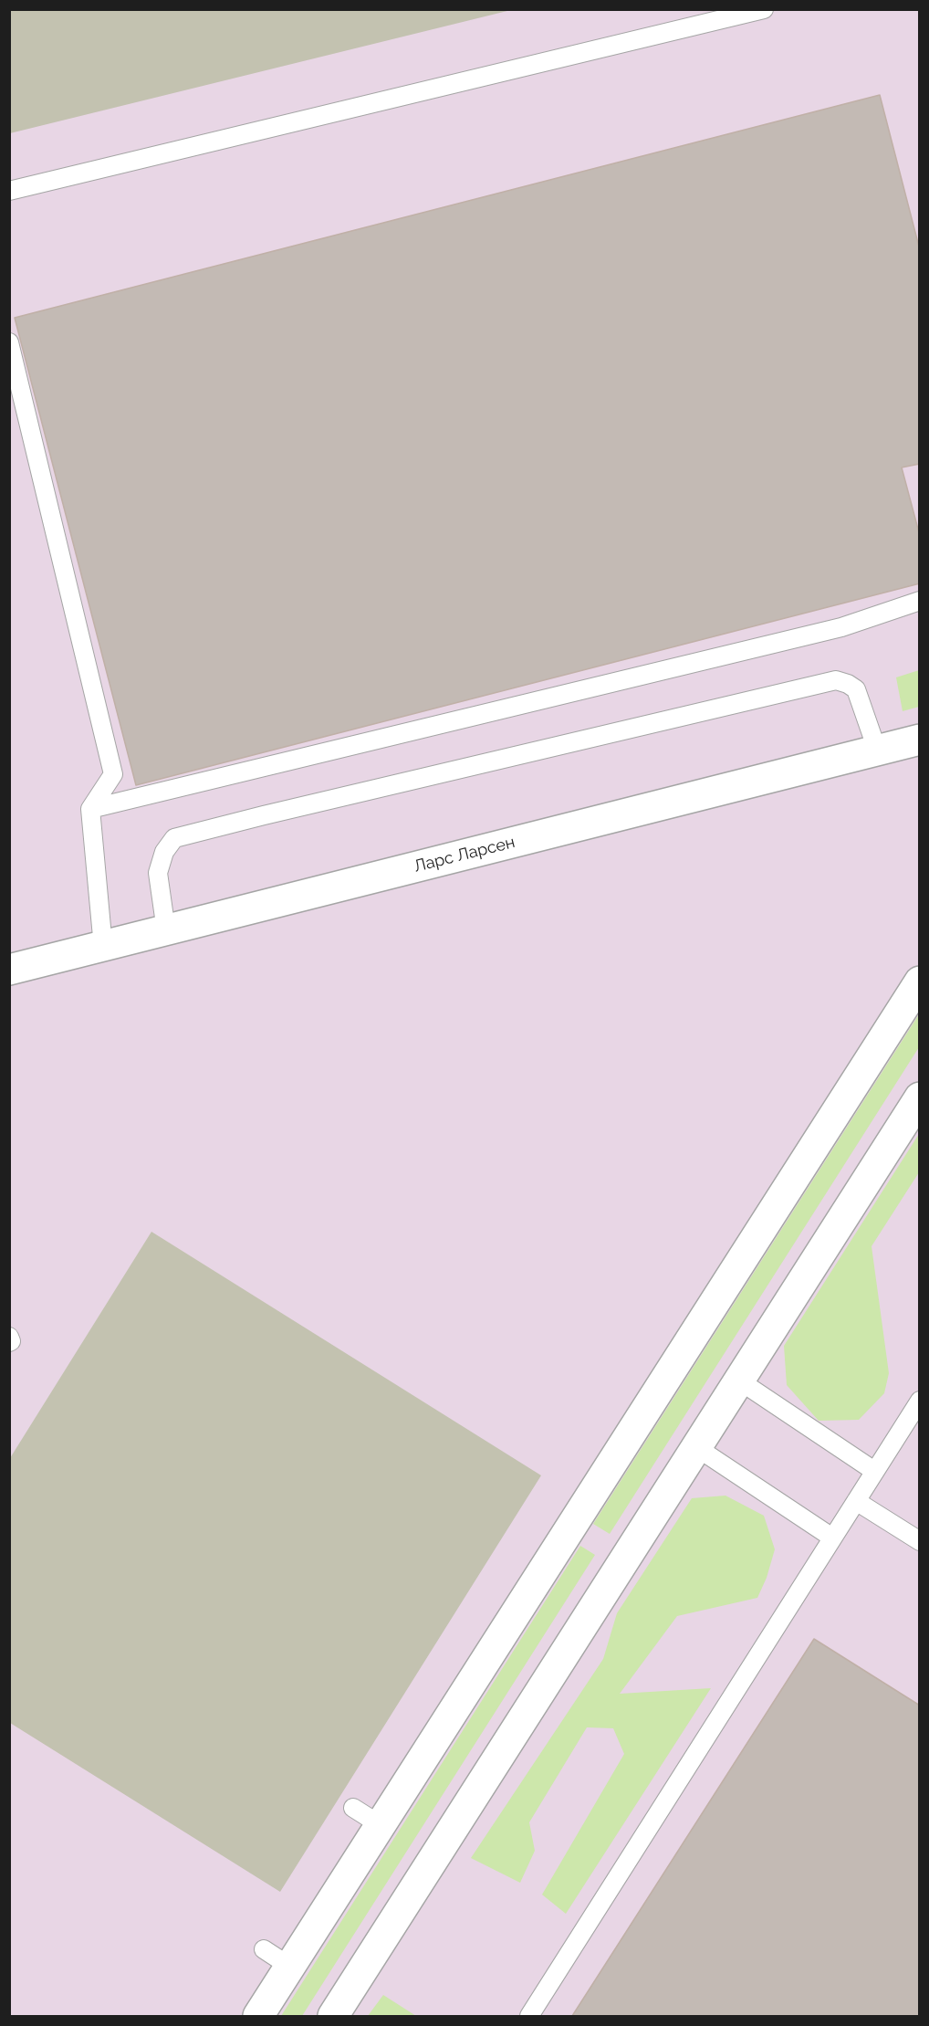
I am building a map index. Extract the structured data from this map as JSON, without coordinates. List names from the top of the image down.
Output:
{
  "streets": {
    "street": ["Ларс Ларсен"]
  }
}
